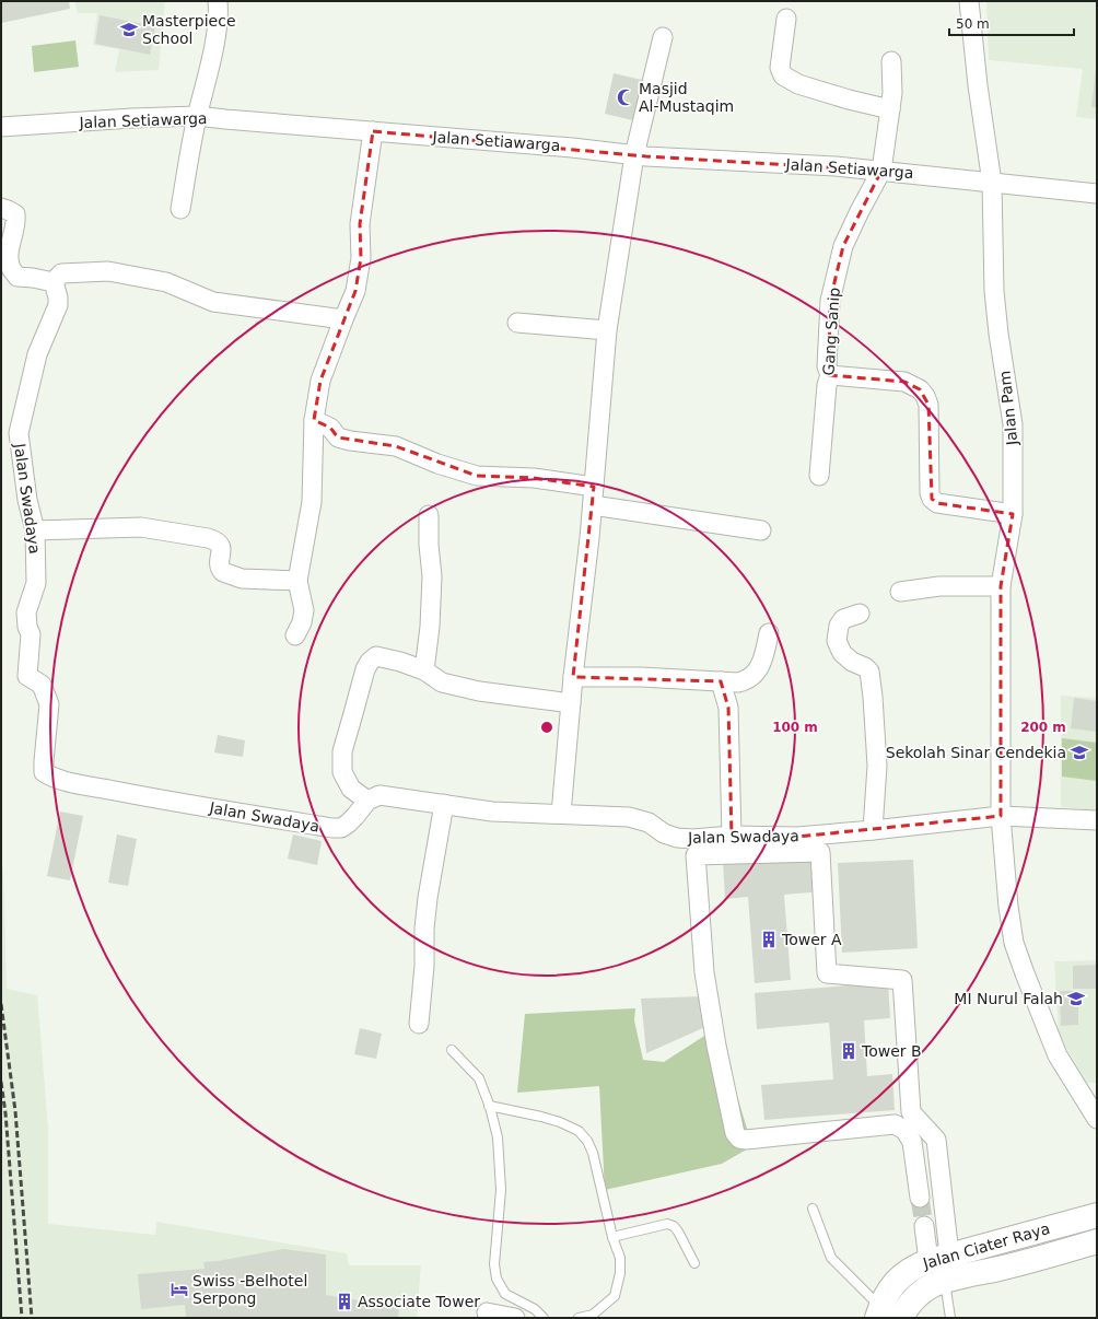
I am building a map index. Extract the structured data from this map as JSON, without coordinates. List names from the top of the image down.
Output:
{
  "streets": {
    "main road": ["Jalan Ciater Raya"],
    "street": [
      "Jalan Setiawarga",
      "Gang Sanip",
      "Jalan Pam",
      "Jalan Swadaya"
    ]
  },
  "crossings": [
    ["Jalan Setiawarga", "Gang Sanip"],
    ["Jalan Setiawarga", "Jalan Pam"],
    ["Jalan Pam", "Jalan Swadaya"]
  ],
  "places": {
    "school or university": ["Masterpiece School", "Sekolah Sinar Cendekia", "MI Nurul Falah"],
    "mosque": ["Masjid Al-Mustaqim"],
    "building": ["Tower A", "Tower B", "Associate Tower"],
    "hotel": ["Swiss -Belhotel Serpong"]
  },
  "scale_bar": "50 m",
  "rings": ["100 m", "200 m"]
}
